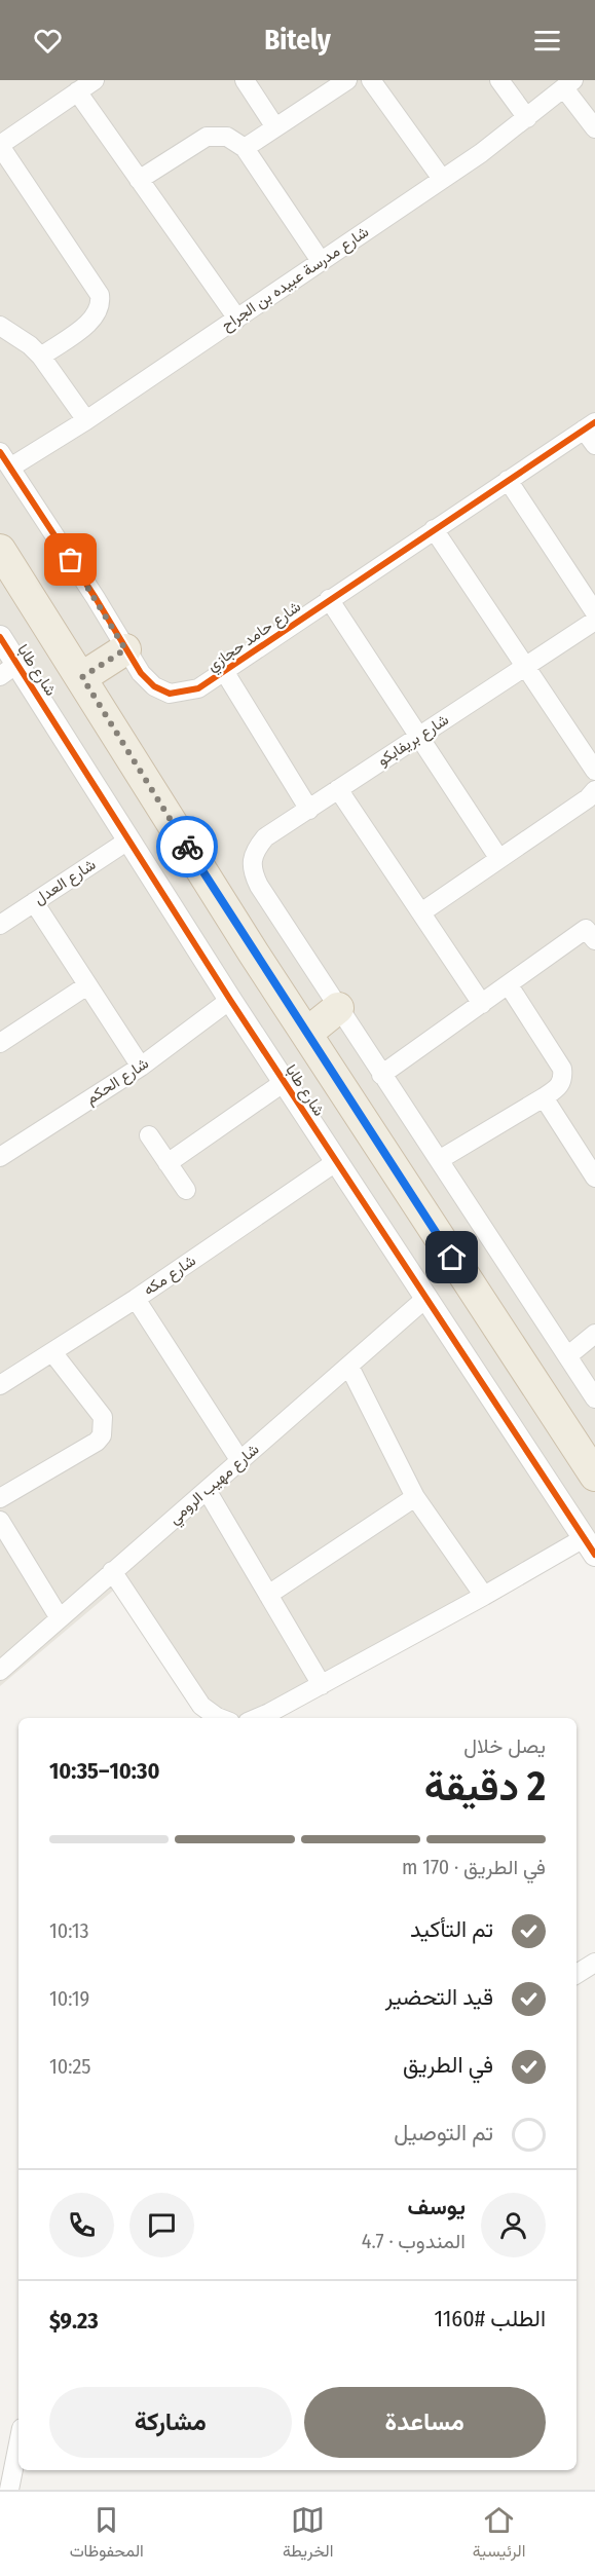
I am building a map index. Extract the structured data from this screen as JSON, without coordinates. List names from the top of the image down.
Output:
{
  "streets": {
    "street": [
      "شارع مدرسة عبيده بن الجراح",
      "شارع حامد حجازي",
      "شارع طابا",
      "شارع بريفابكو",
      "شارع العدل",
      "شارع الحكم",
      "شارع مكه",
      "شارع مهيب الرومي"
    ]
  },
  "crossings": [
    ["شارع مدرسة عبيده بن الجراح", "شارع حامد حجازي"],
    ["شارع طابا", "شارع العدل"],
    ["شارع طابا", "شارع الحكم"],
    ["شارع طابا", "شارع مكه"],
    ["شارع طابا", "شارع مهيب الرومي"]
  ],
  "page": {
    "header": "Bitely",
    "heading": ["2 دقيقة", "يصل خلال", "10:30–10:35"],
    "panel": [
      "يوسف",
      "المندوب · 4.7",
      "الطلب #1160",
      "$9.23"
    ],
    "bar": "في الطريق · 170 m",
    "list": [
      ["تم التأكيد", "10:13"],
      ["قيد التحضير", "10:19"],
      ["في الطريق", "10:25"],
      "تم التوصيل"
    ],
    "buttons": ["مساعدة", "مشاركة"],
    "tabs": ["الرئيسية", "الخريطة", "المحفوظات"]
  }
}
